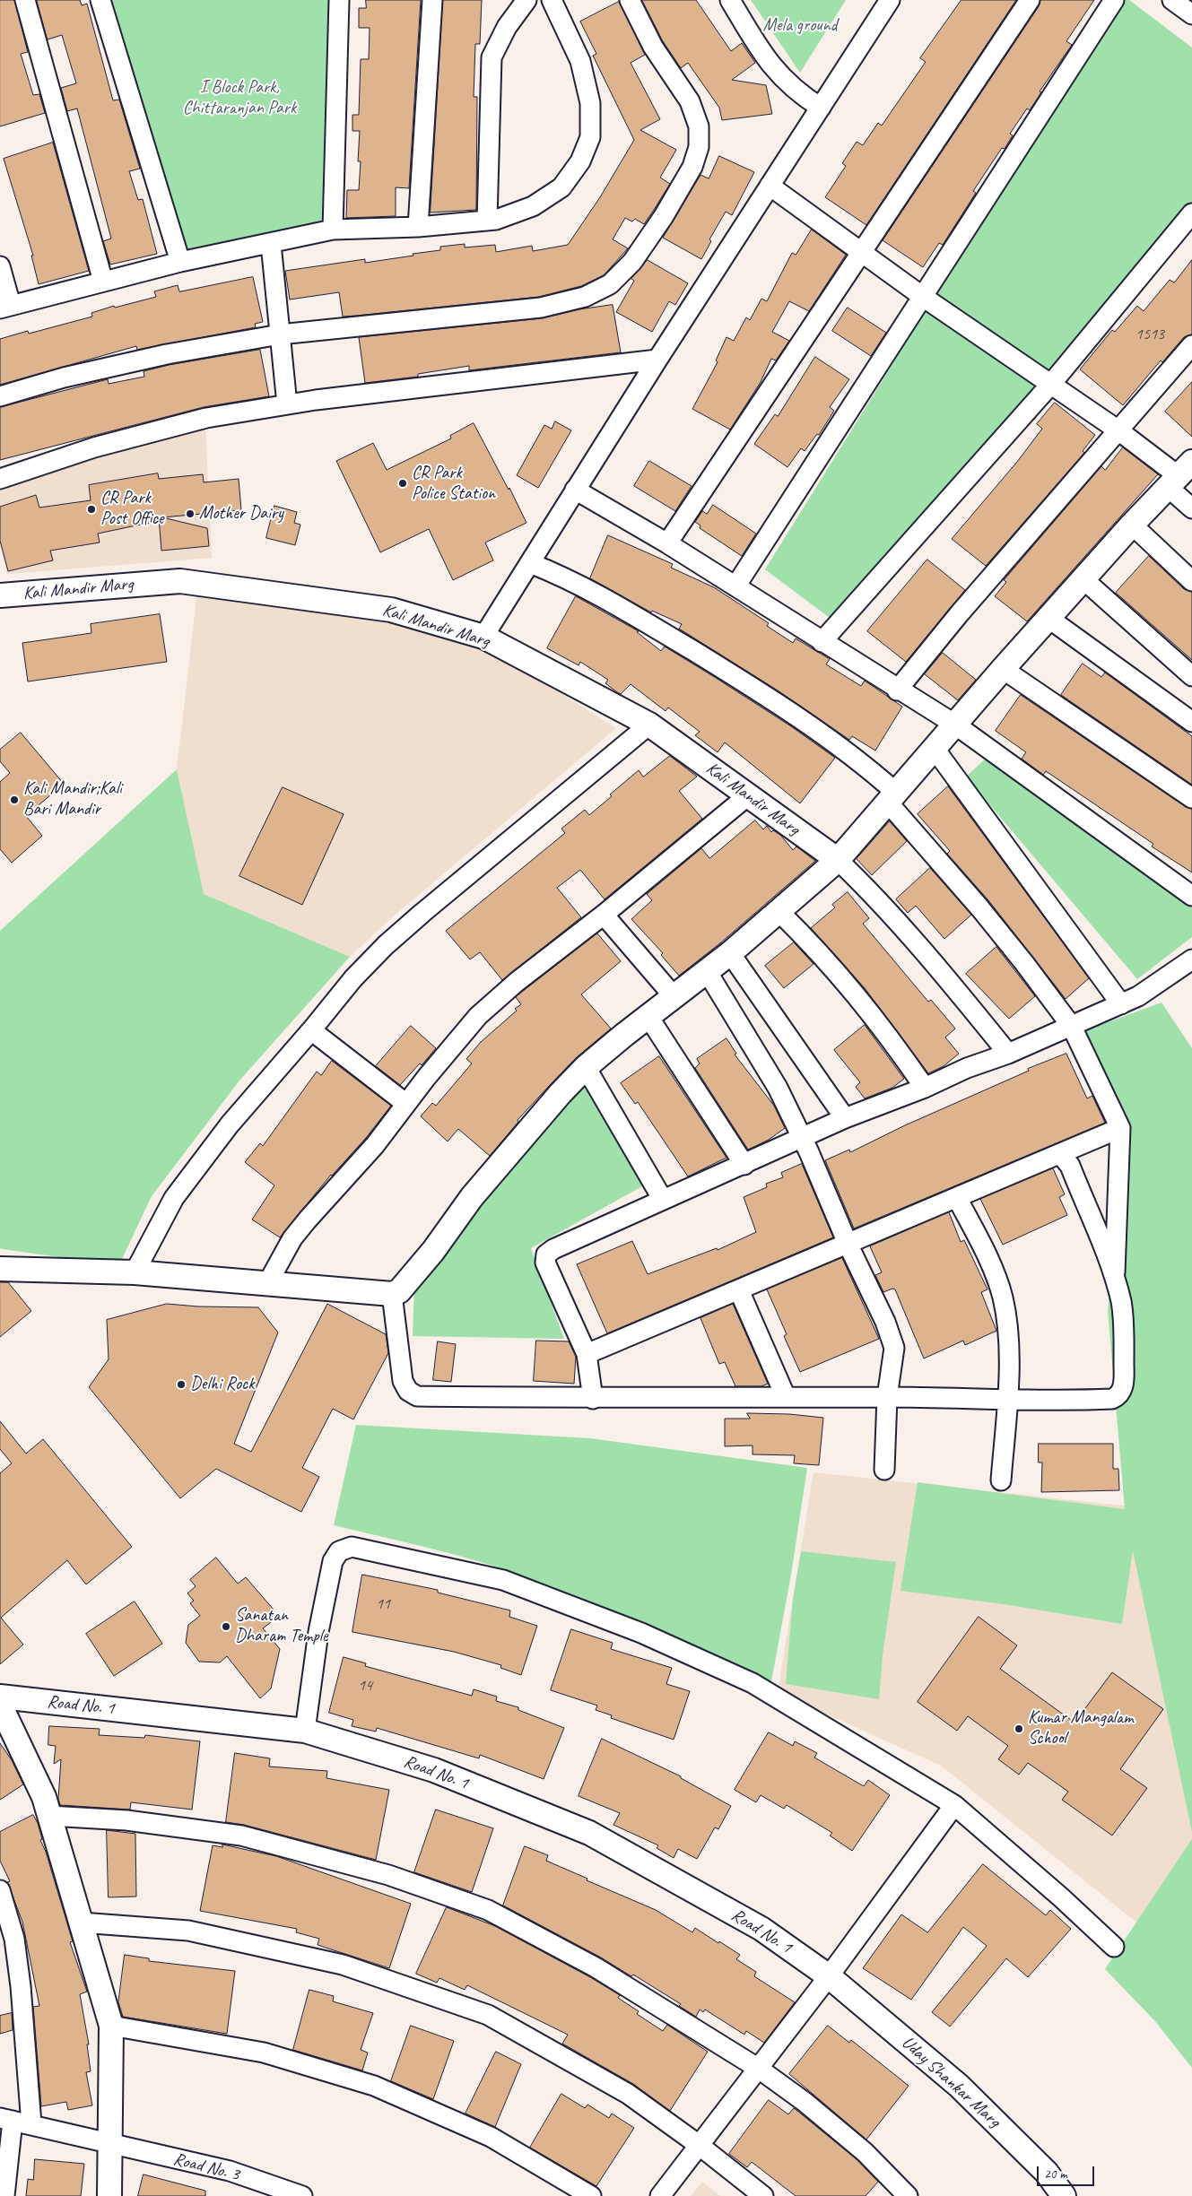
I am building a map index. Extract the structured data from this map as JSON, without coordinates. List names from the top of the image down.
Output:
{
  "streets": {
    "street": [
      "Kali Mandir Marg",
      "Road No. 1",
      "Uday Shankar Marg",
      "Road No. 3"
    ]
  },
  "crossings": [
    ["Road No. 1", "Uday Shankar Marg"]
  ],
  "parks": ["Mela ground", "I Block Park, Chittaranjan Park"],
  "places": [
    "CR Park Police Station",
    "CR Park Post Office",
    "Mother Dairy",
    "Kali Mandir;Kali Bari Mandir",
    "Delhi Rock",
    "Sanatan Dharam Temple",
    "Kumar Mangalam School"
  ],
  "house_numbers": ["1513", "11", "14"],
  "scale_bar": "20 m"
}
